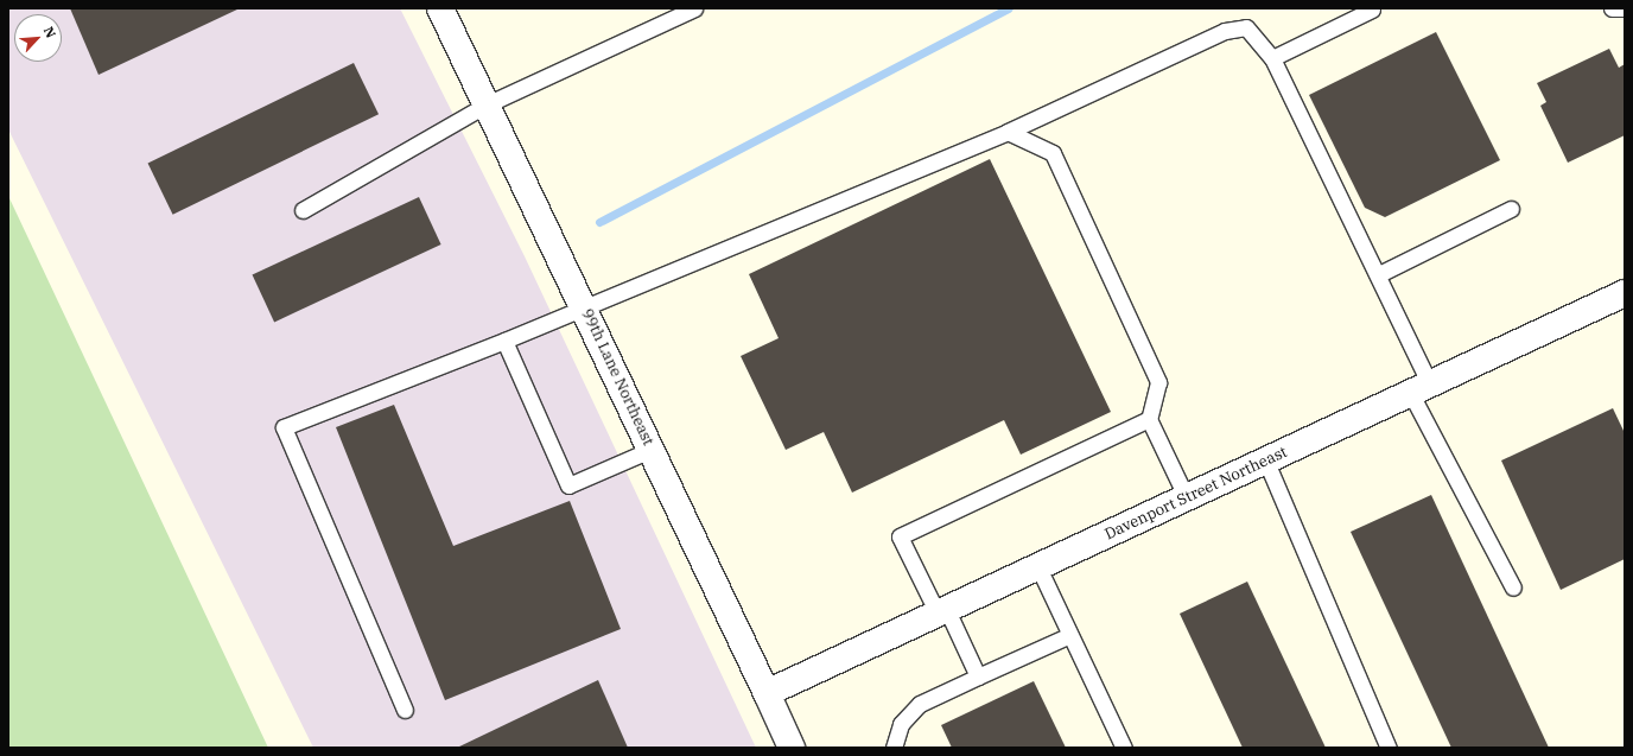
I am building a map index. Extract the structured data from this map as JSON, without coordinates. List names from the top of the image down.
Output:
{
  "streets": {
    "street": ["99th Lane Northeast", "Davenport Street Northeast"]
  },
  "crossings": [
    ["99th Lane Northeast", "Davenport Street Northeast"]
  ],
  "north": "top right"
}
